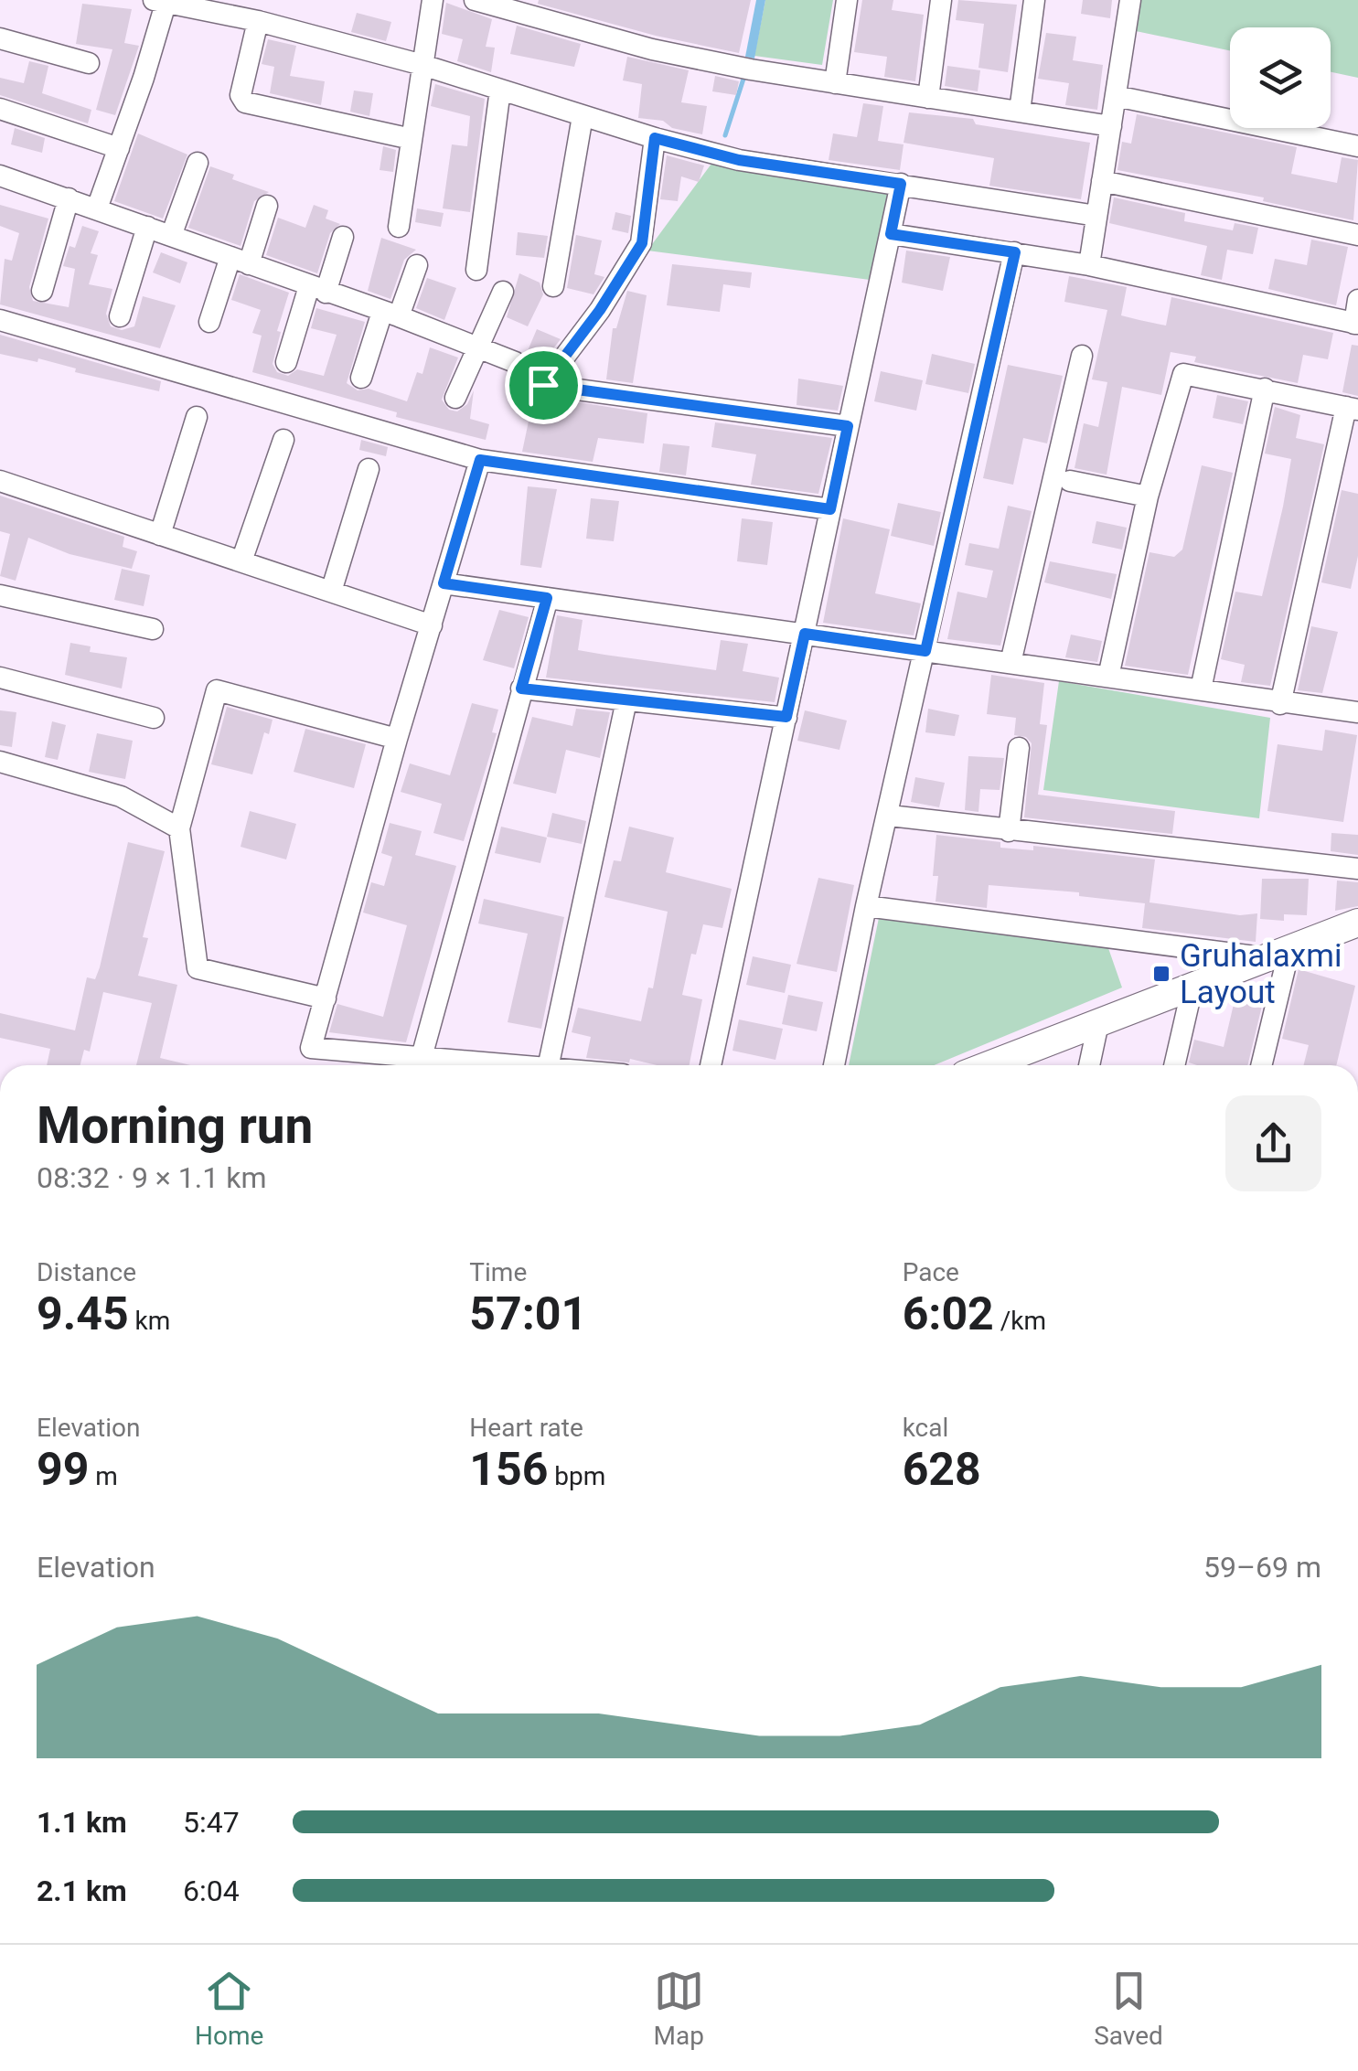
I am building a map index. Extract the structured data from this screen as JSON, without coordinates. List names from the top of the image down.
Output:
{
  "places": {
    "transit": ["Gruhalaxmi Layout"]
  },
  "page": {
    "heading": ["Morning run", "08:32 · 9 × 1.1 km"],
    "stats": [
      ["Distance", "9.45 km"],
      ["Time", "57:01"],
      ["Pace", "6:02 /km"],
      ["Elevation", "99 m"],
      ["Heart rate", "156 bpm"],
      ["kcal", "628"]
    ],
    "chart": ["Elevation", "59–69 m"],
    "list": [
      {
        "name": "1.1 km",
        "note": "5:47"
      },
      {
        "name": "2.1 km",
        "note": "6:04"
      }
    ],
    "tabs": ["Home", "Map", "Saved"]
  }
}
